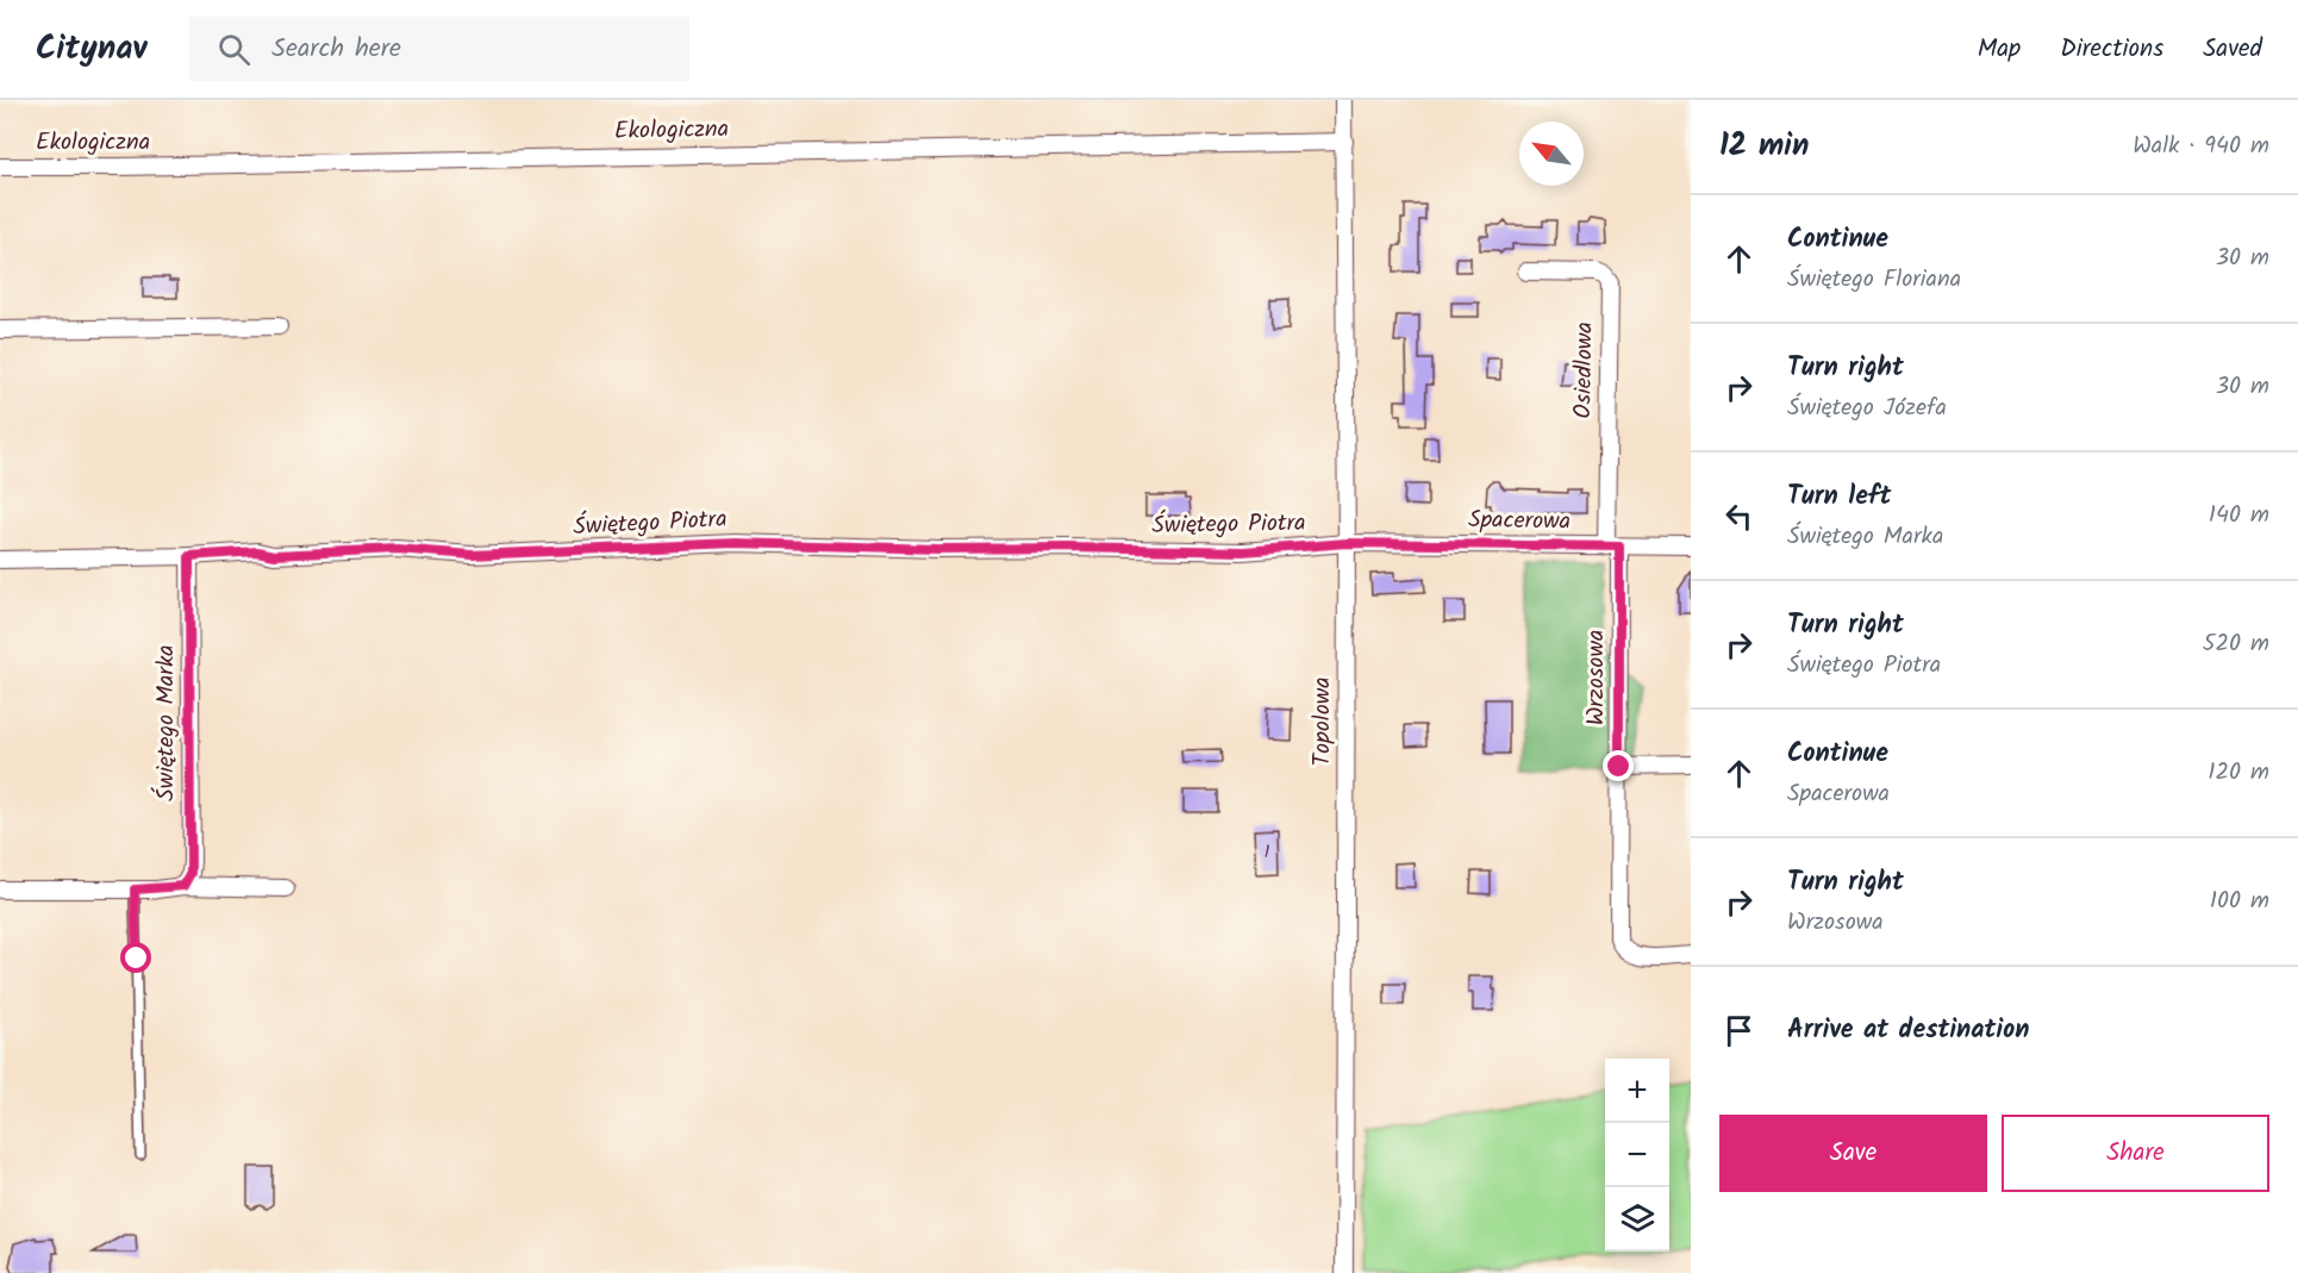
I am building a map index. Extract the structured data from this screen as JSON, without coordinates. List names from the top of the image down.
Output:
{
  "streets": {
    "street": [
      "Ekologiczna",
      "Osiedlowa",
      "Spacerowa",
      "Świętego Piotra",
      "Wrzosowa",
      "Topolowa",
      "Świętego Marka"
    ]
  },
  "crossings": [
    ["Ekologiczna", "Topolowa"],
    ["Osiedlowa", "Spacerowa"],
    ["Osiedlowa", "Wrzosowa"],
    ["Spacerowa", "Świętego Piotra"],
    ["Spacerowa", "Wrzosowa"],
    ["Spacerowa", "Topolowa"],
    ["Świętego Piotra", "Topolowa"],
    ["Świętego Piotra", "Świętego Marka"]
  ],
  "house_numbers": ["1"],
  "north": "top left",
  "page": {
    "header": "Citynav",
    "search": "Search here",
    "nav": ["Map", "Directions", "Saved"],
    "heading": ["12 min", "Walk · 940 m"],
    "list": [
      ["Continue", "Świętego Floriana", "30 m"],
      ["Turn right", "Świętego Józefa", "30 m"],
      ["Turn left", "Świętego Marka", "140 m"],
      ["Turn right", "Świętego Piotra", "520 m"],
      ["Continue", "Spacerowa", "120 m"],
      ["Turn right", "Wrzosowa", "100 m"],
      "Arrive at destination"
    ],
    "map_buttons": ["+", "−"],
    "buttons": ["Save", "Share"]
  }
}
